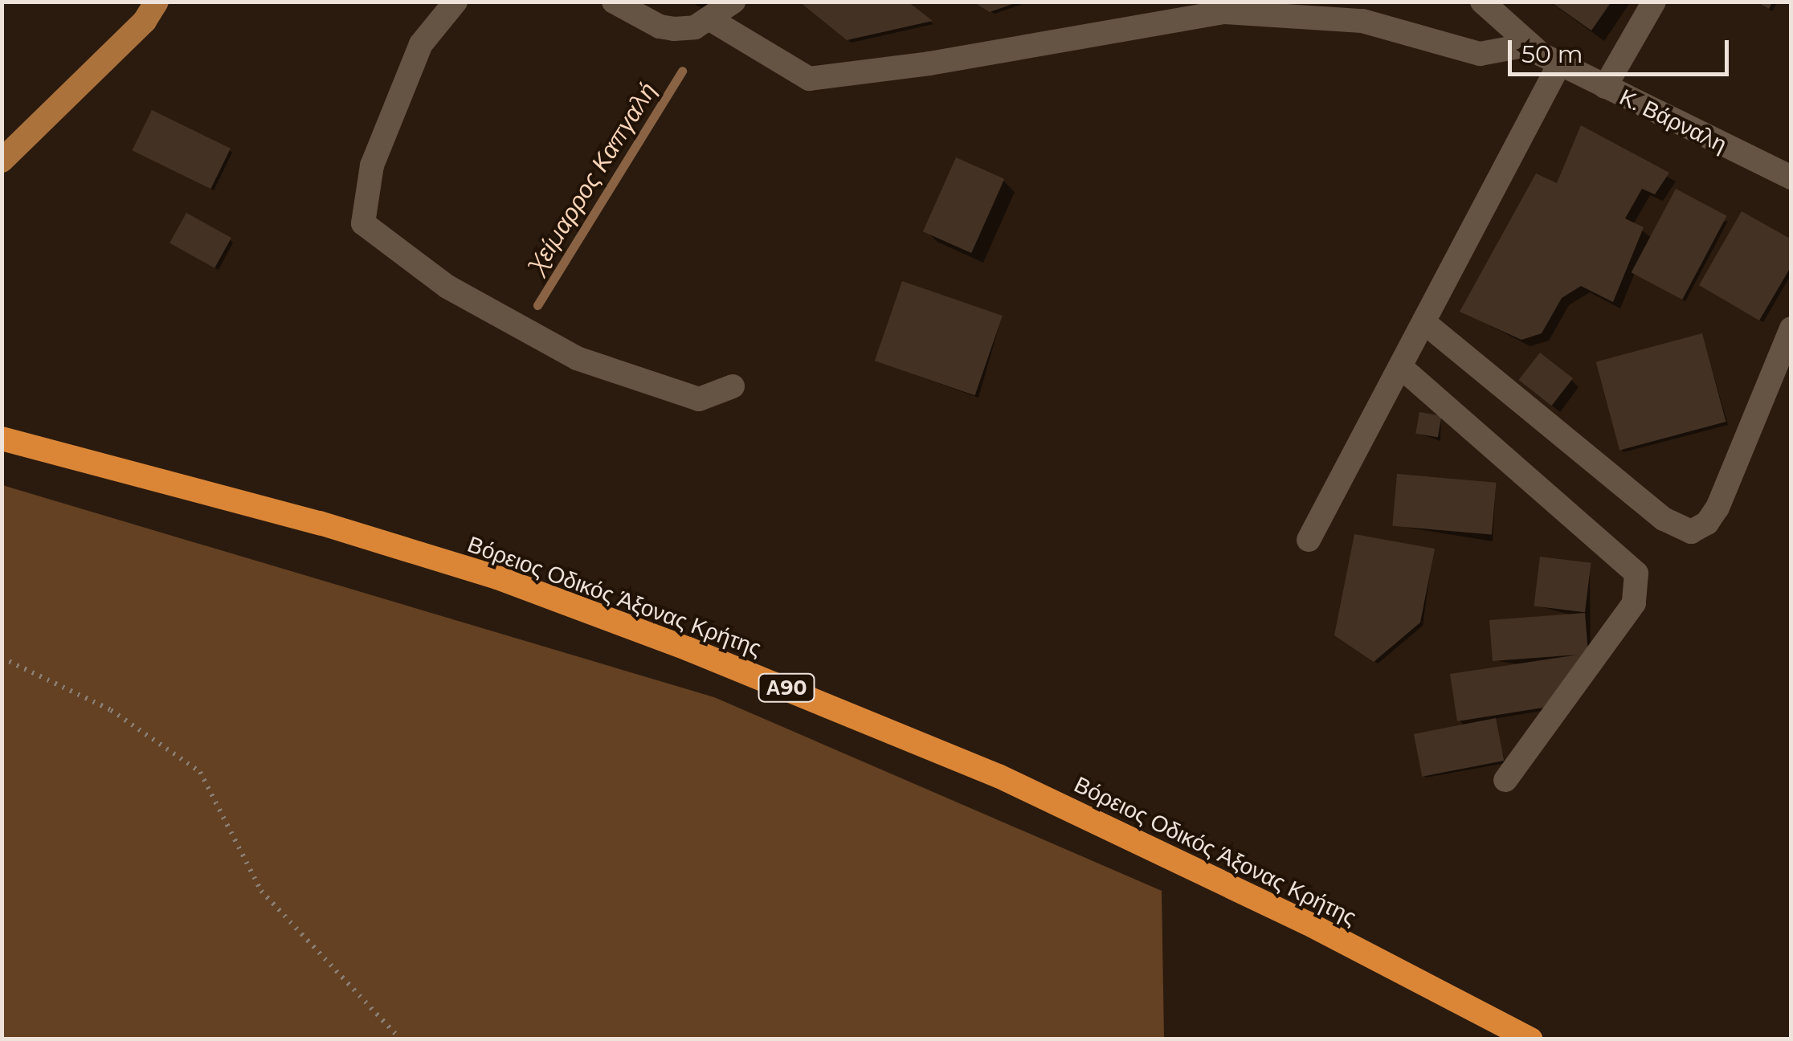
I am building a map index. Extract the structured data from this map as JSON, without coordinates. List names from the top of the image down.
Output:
{
  "streets": {
    "highway": ["Βόρειος Οδικός Άξονας Κρήτης", "Α90"],
    "street": ["Κ. Βάρναλη"]
  },
  "water": ["Χείμαρρος Καπγαλή"],
  "scale_bar": "50 m"
}
